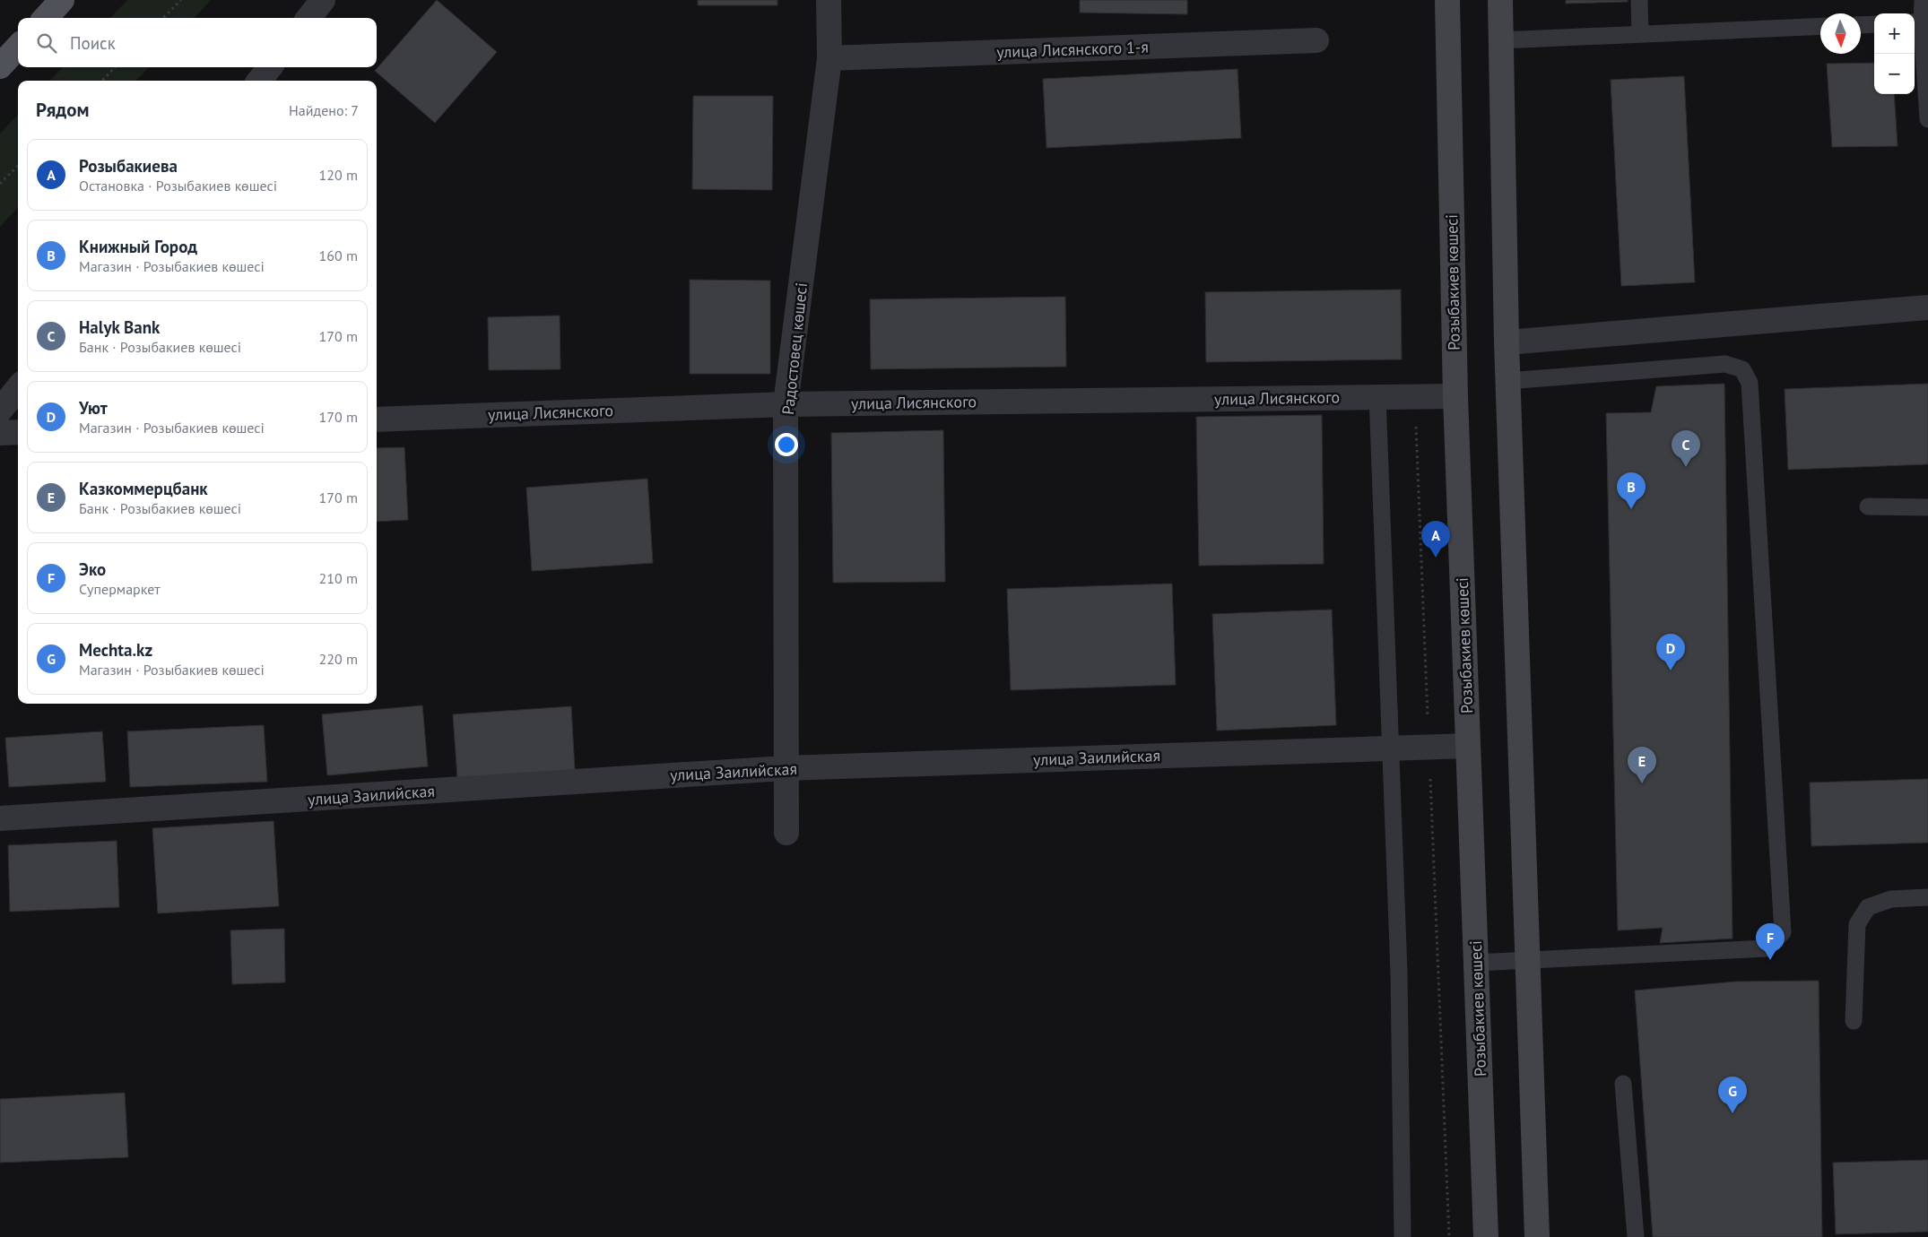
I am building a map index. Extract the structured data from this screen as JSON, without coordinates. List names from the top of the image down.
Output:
{
  "streets": {
    "main road": ["Розыбакиев көшесі"],
    "street": [
      "улица Лисянского 1-я",
      "Радостовец көшесі",
      "улица Лисянского",
      "улица Заилийская"
    ]
  },
  "crossings": [
    ["улица Лисянского 1-я", "Радостовец көшесі"],
    ["Розыбакиев көшесі", "улица Лисянского"],
    ["Розыбакиев көшесі", "улица Заилийская"],
    ["Радостовец көшесі", "улица Лисянского"],
    ["Радостовец көшесі", "улица Заилийская"]
  ],
  "north": "bottom",
  "page": {
    "map_buttons": ["+", "−"],
    "search": "Поиск",
    "heading": ["Рядом", "Найдено: 7"],
    "list": [
      {
        "mark": "A",
        "name": "Розыбакиева",
        "note": "Остановка · Розыбакиев көшесі",
        "value": "120 m"
      },
      {
        "mark": "B",
        "name": "Книжный Город",
        "note": "Магазин · Розыбакиев көшесі",
        "value": "160 m"
      },
      {
        "mark": "C",
        "name": "Halyk Bank",
        "note": "Банк · Розыбакиев көшесі",
        "value": "170 m"
      },
      {
        "mark": "D",
        "name": "Уют",
        "note": "Магазин · Розыбакиев көшесі",
        "value": "170 m"
      },
      {
        "mark": "E",
        "name": "Казкоммерцбанк",
        "note": "Банк · Розыбакиев көшесі",
        "value": "170 m"
      },
      {
        "mark": "F",
        "name": "Эко",
        "note": "Супермаркет",
        "value": "210 m"
      },
      {
        "mark": "G",
        "name": "Mechta.kz",
        "note": "Магазин · Розыбакиев көшесі",
        "value": "220 m"
      }
    ],
    "pins": [
      "C",
      "B",
      "A",
      "D",
      "E",
      "F",
      "G"
    ]
  }
}
